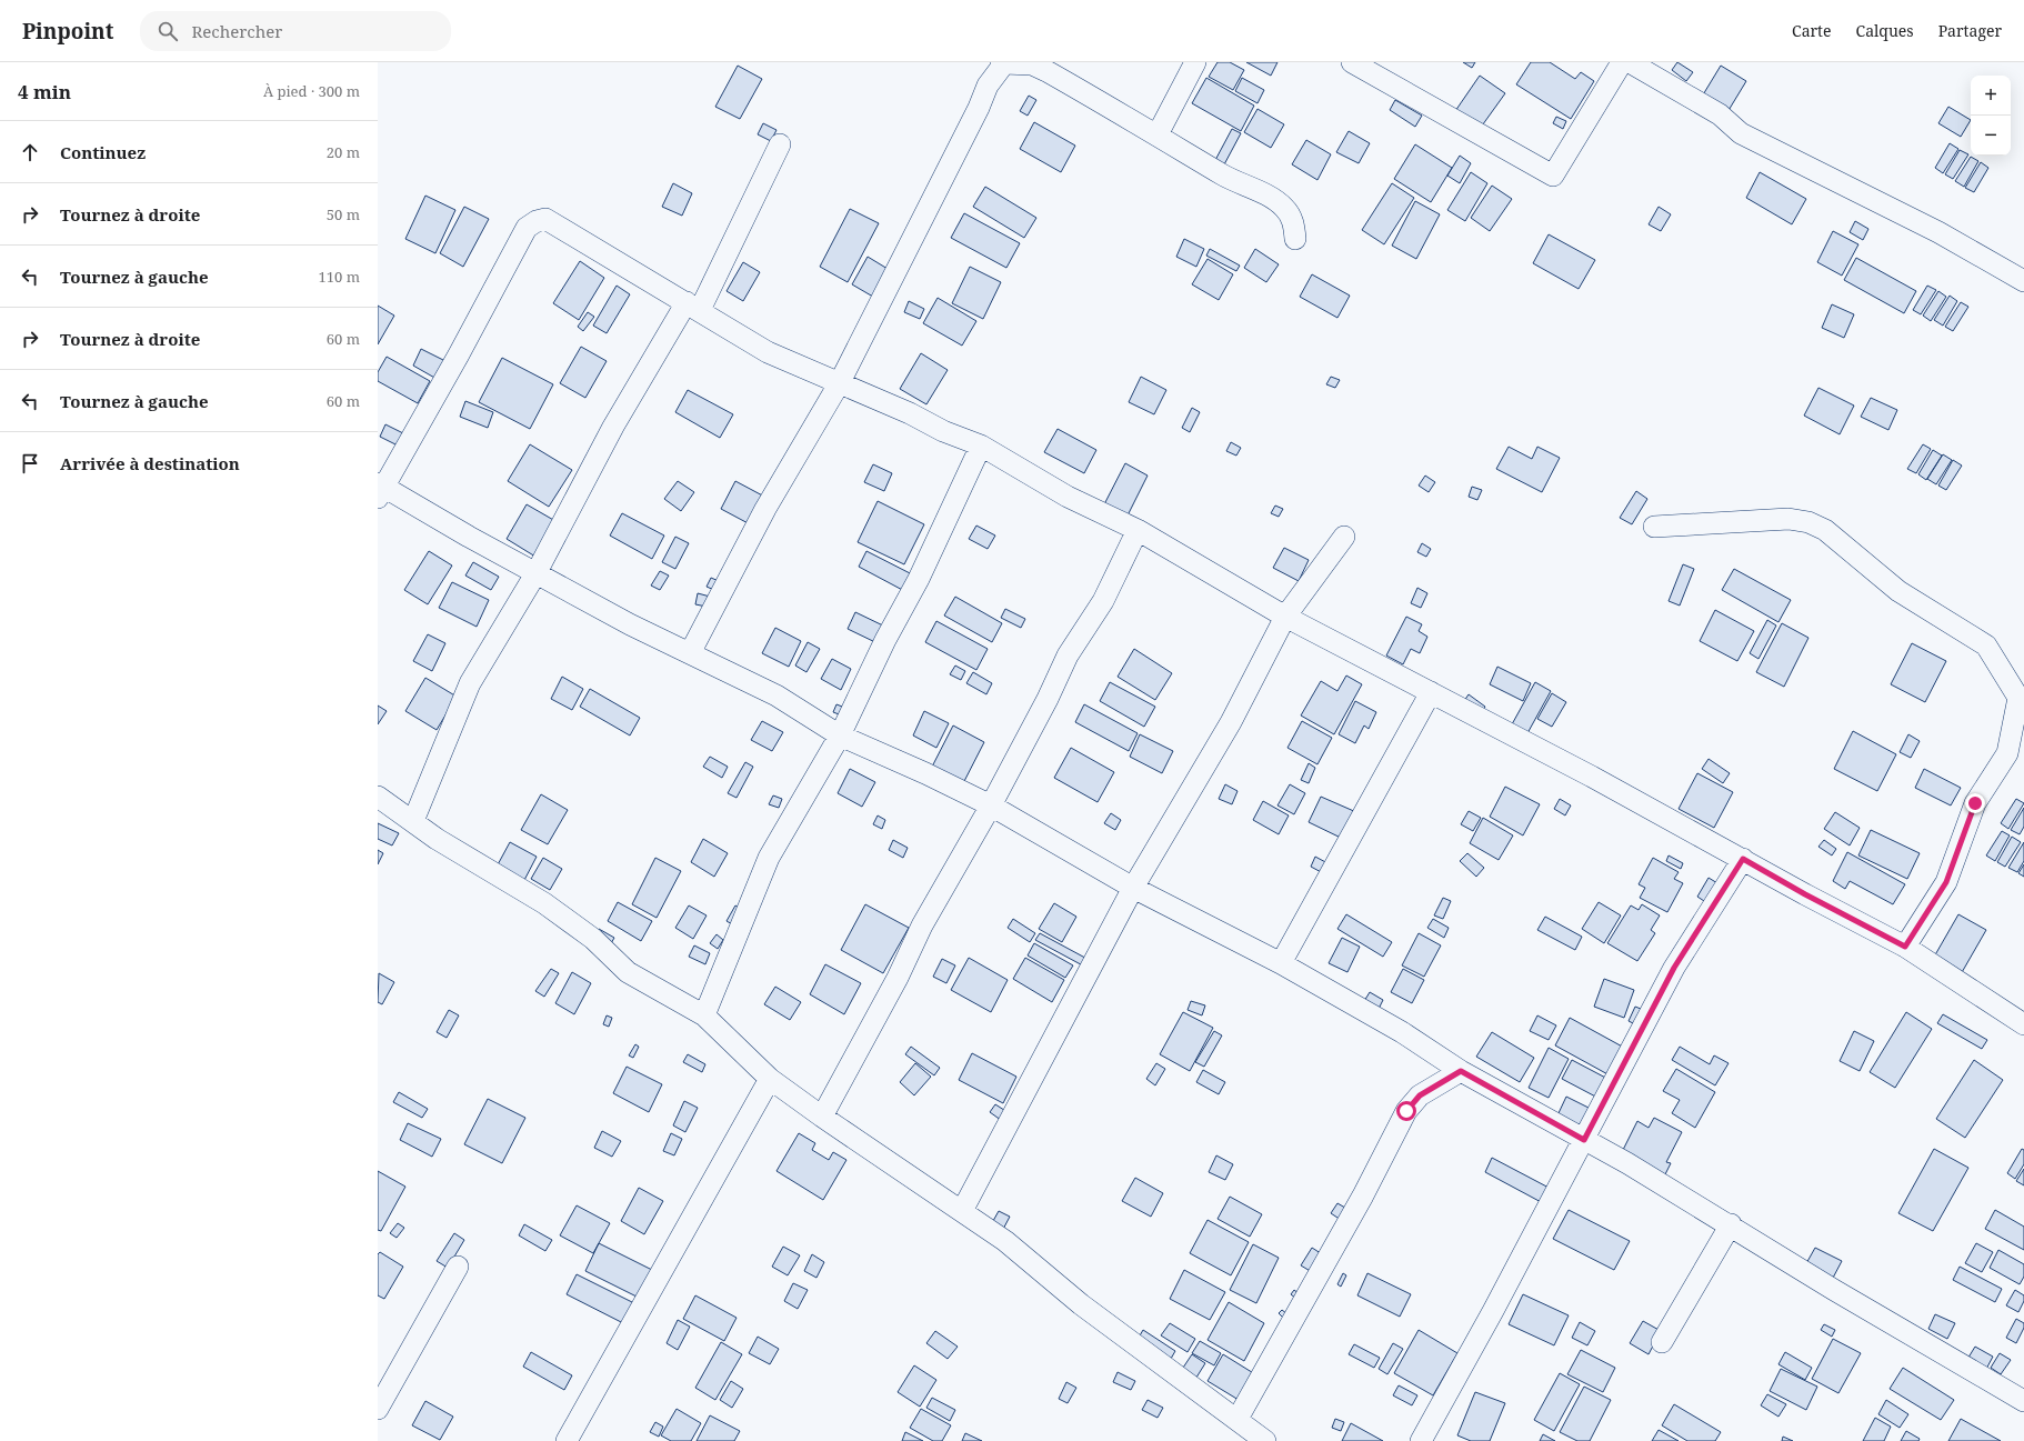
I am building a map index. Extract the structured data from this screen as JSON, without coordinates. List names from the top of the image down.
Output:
{
  "page": {
    "header": "Pinpoint",
    "search": "Rechercher",
    "nav": ["Carte", "Calques", "Partager"],
    "heading": ["4 min", "À pied · 300 m"],
    "map_buttons": ["+", "−"],
    "list": [
      ["Continuez", "20 m"],
      ["Tournez à droite", "50 m"],
      ["Tournez à gauche", "110 m"],
      ["Tournez à droite", "60 m"],
      ["Tournez à gauche", "60 m"],
      "Arrivée à destination"
    ]
  }
}
